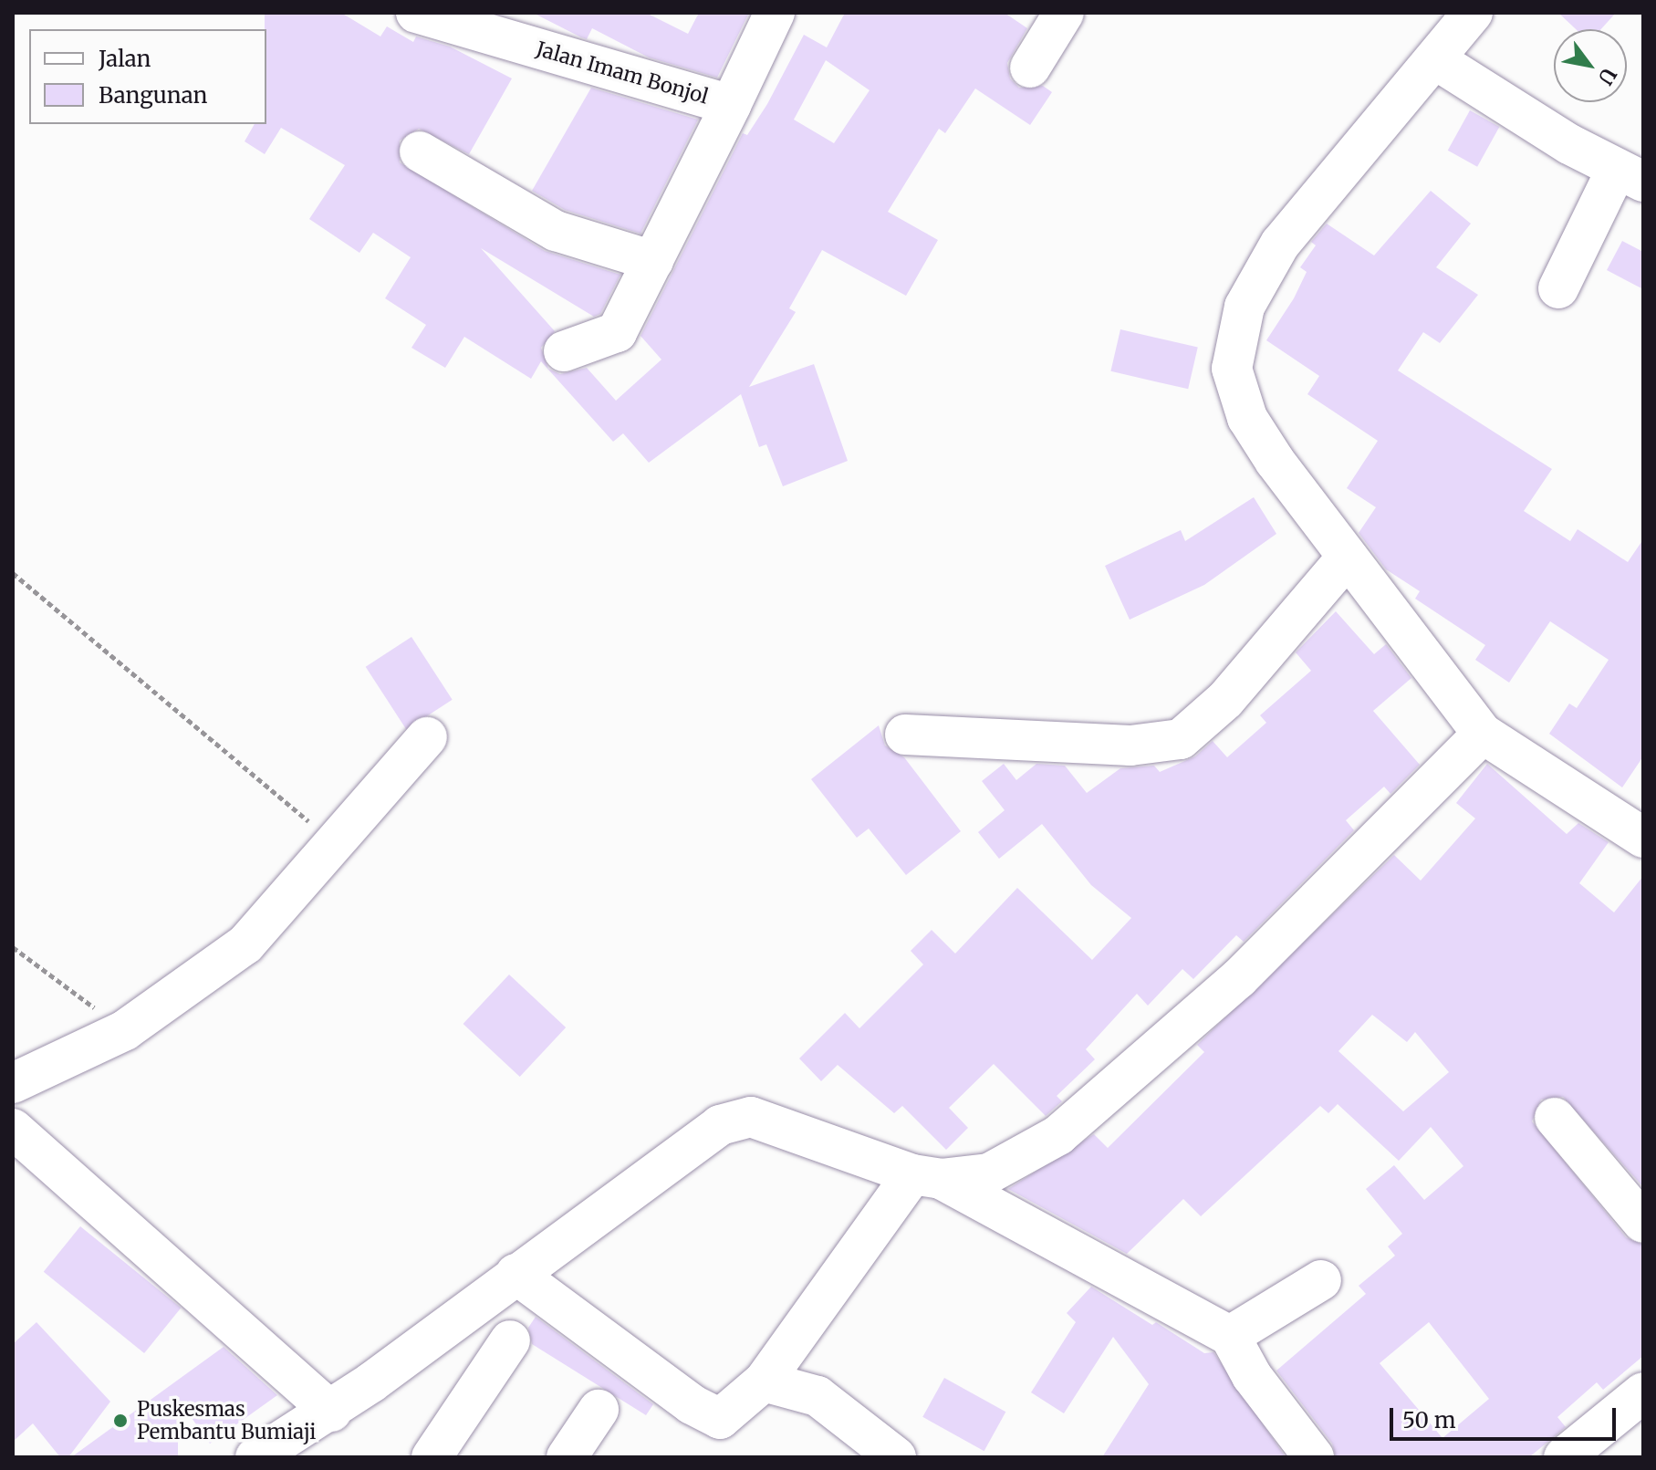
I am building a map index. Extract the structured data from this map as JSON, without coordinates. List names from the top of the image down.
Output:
{
  "streets": {
    "street": ["Jalan Imam Bonjol"]
  },
  "places": ["Puskesmas Pembantu Bumiaji"],
  "legend": ["Jalan", "Bangunan"],
  "scale_bar": "50 m",
  "north": "bottom right"
}
